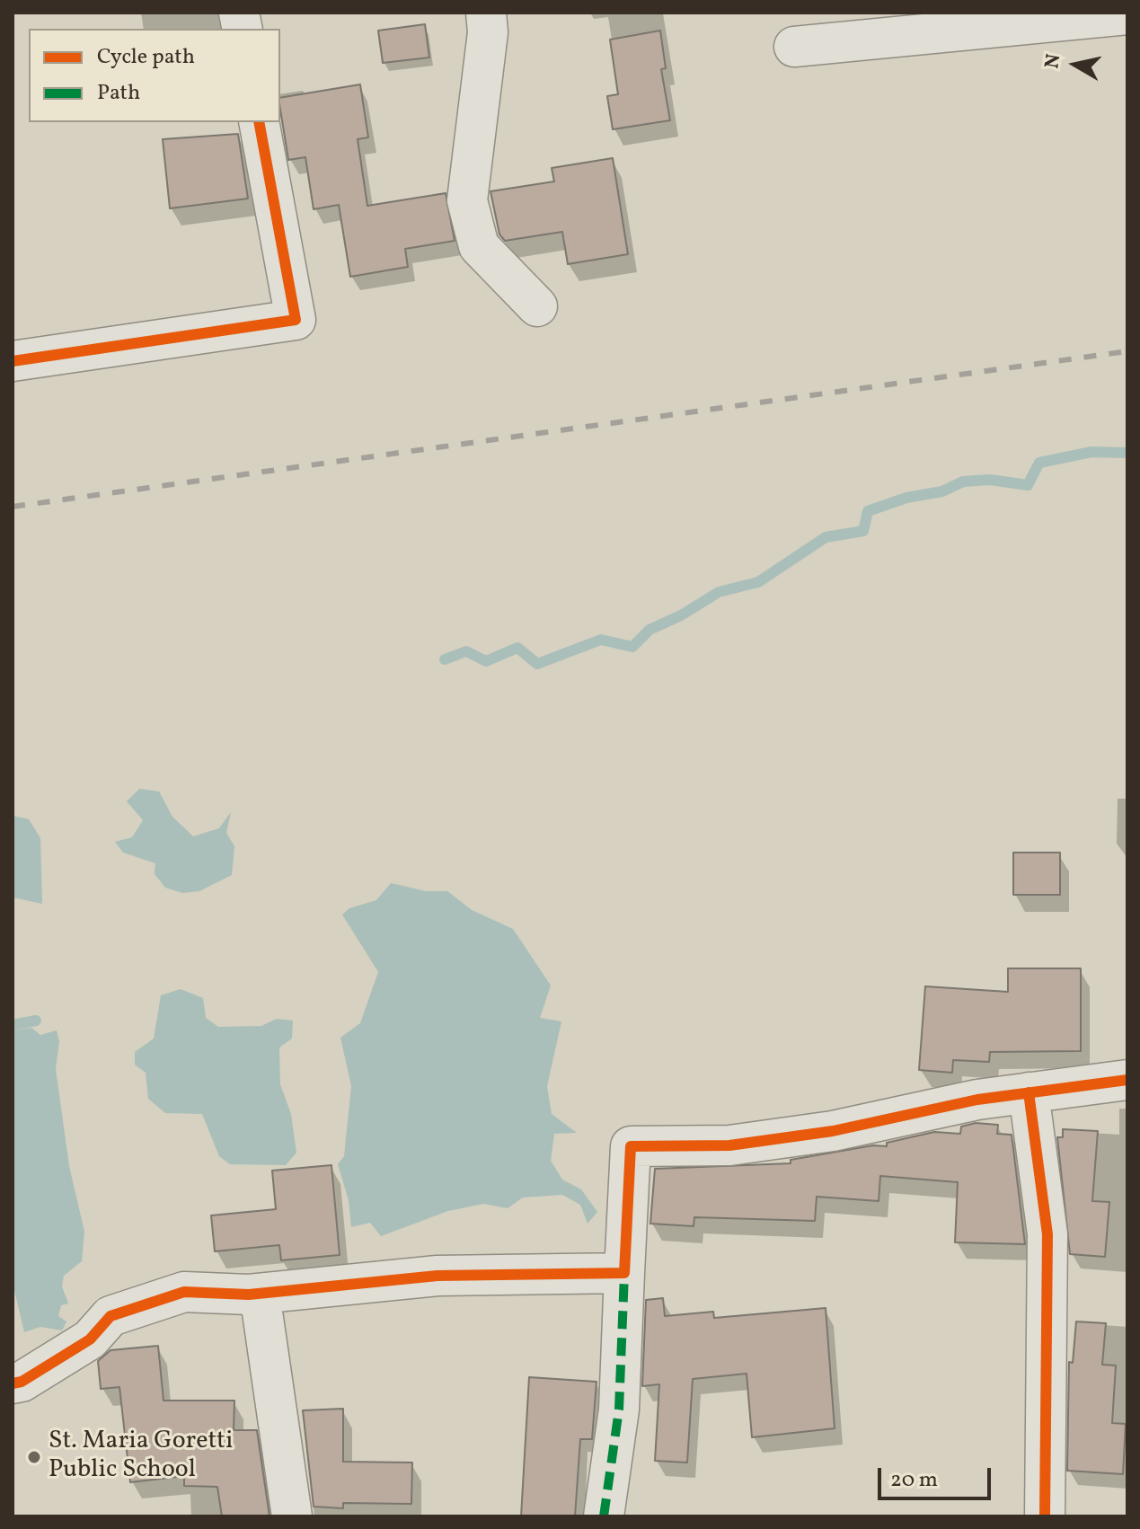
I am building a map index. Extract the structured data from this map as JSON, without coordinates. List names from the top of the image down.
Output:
{
  "places": ["St. Maria Goretti Public School"],
  "legend": ["Cycle path", "Path"],
  "scale_bar": "20 m",
  "north": "left"
}
